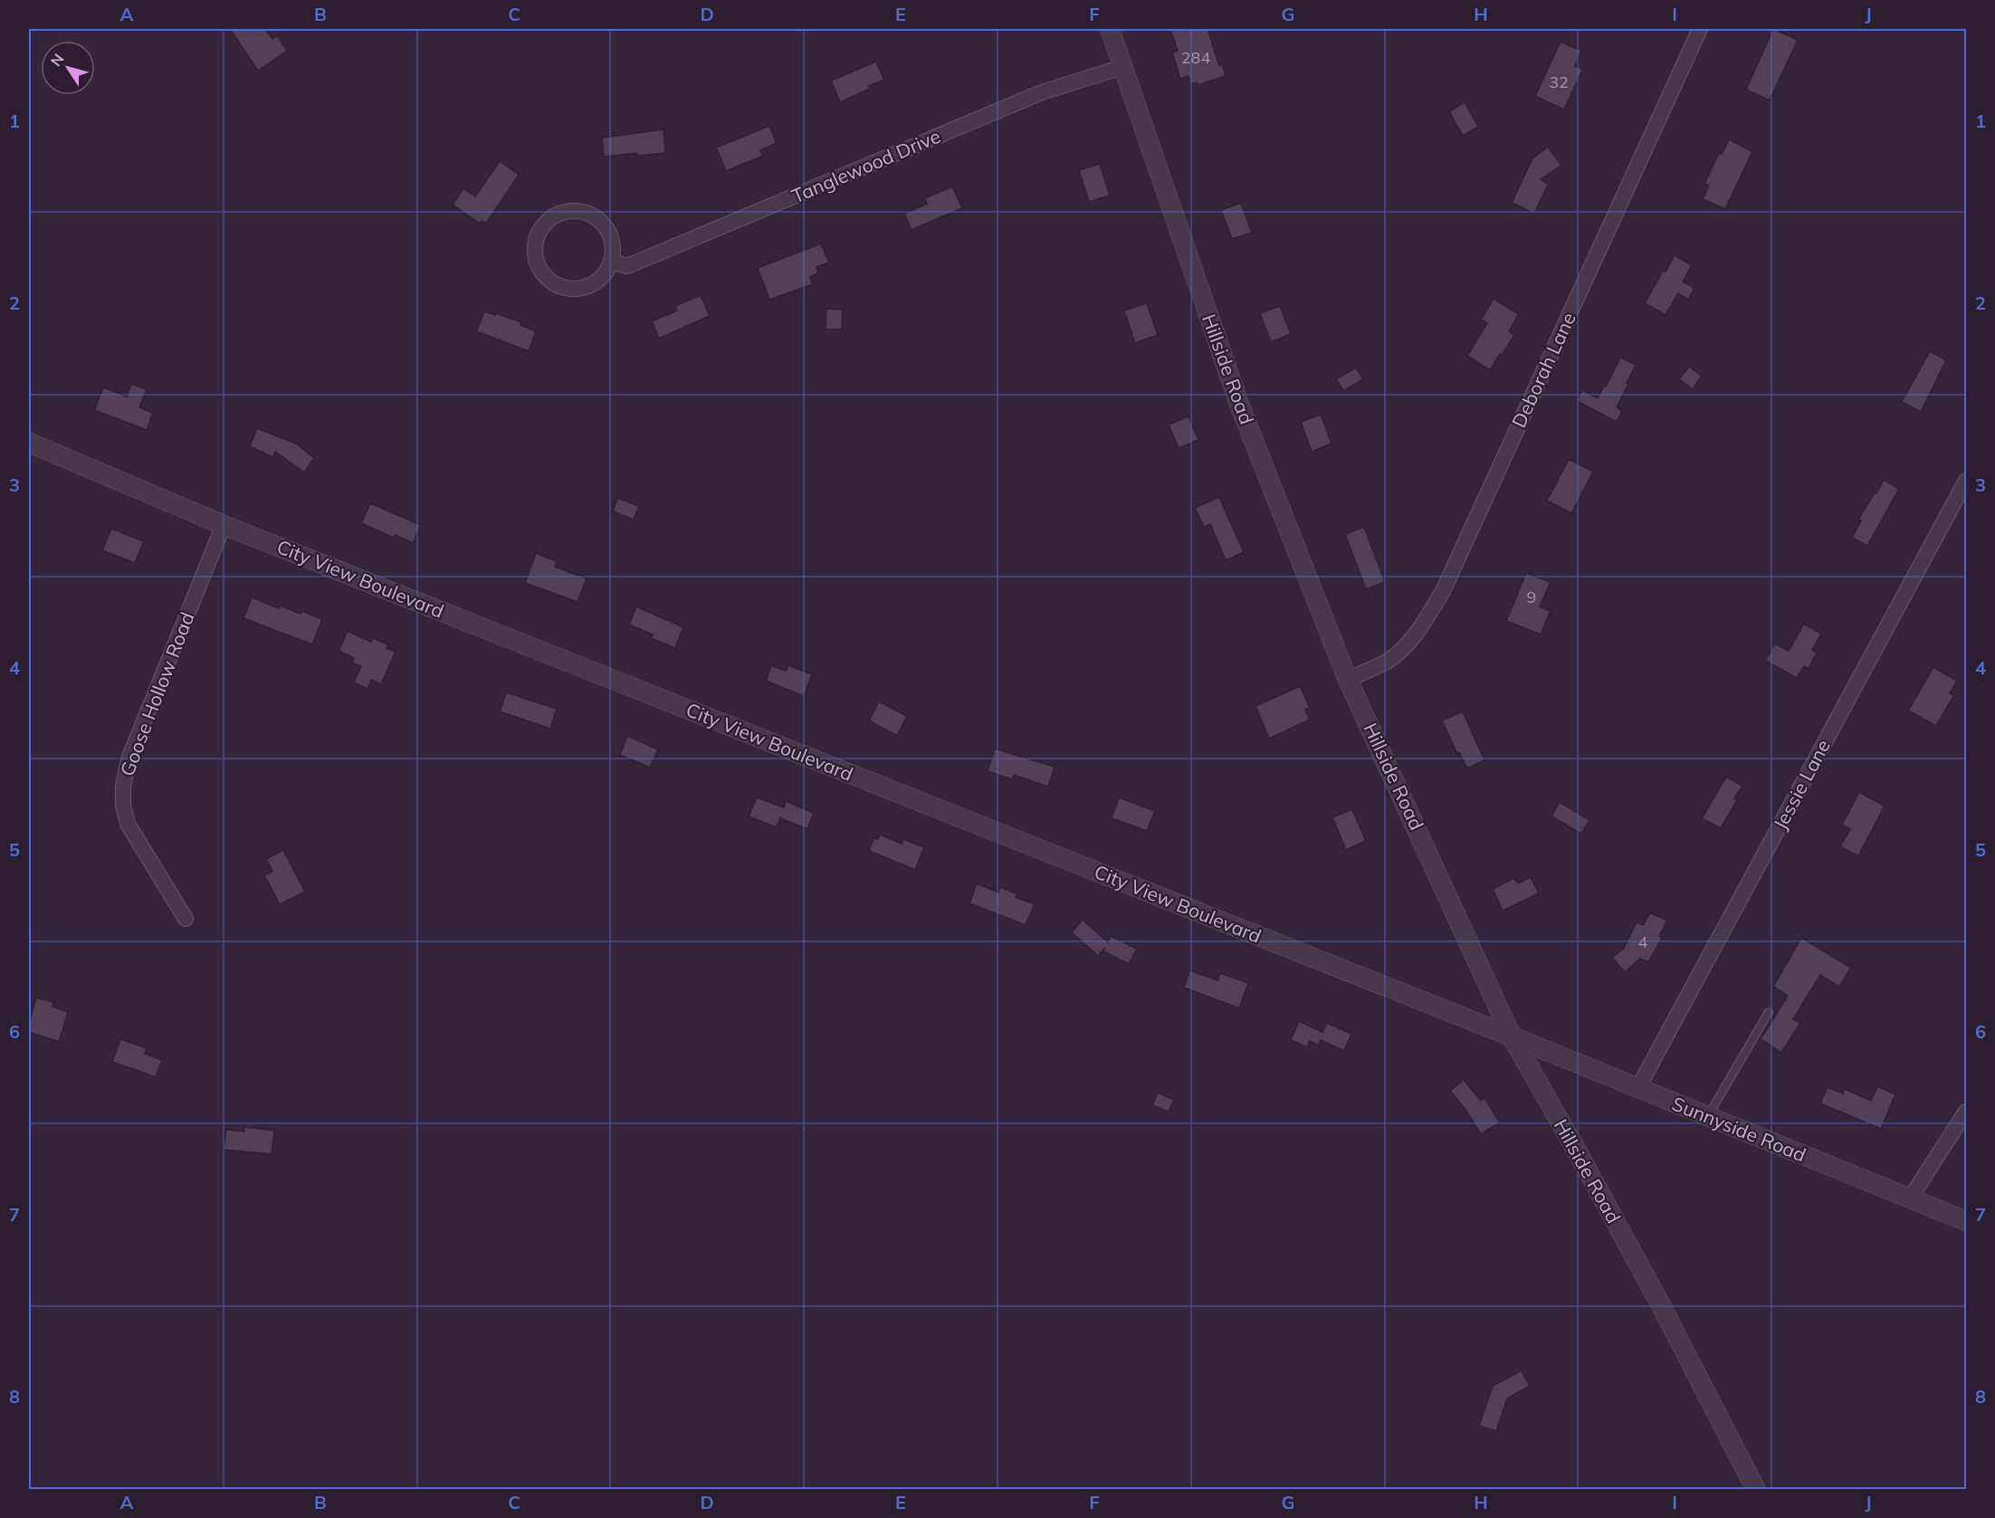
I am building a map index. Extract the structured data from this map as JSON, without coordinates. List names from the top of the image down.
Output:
{
  "streets": {
    "street": [
      "Tanglewood Drive",
      "Hillside Road",
      "Deborah Lane",
      "City View Boulevard",
      "Goose Hollow Road",
      "Jessie Lane",
      "Sunnyside Road"
    ]
  },
  "crossings": [
    ["Tanglewood Drive", "Hillside Road"],
    ["Hillside Road", "Deborah Lane"],
    ["Hillside Road", "City View Boulevard"],
    ["Hillside Road", "Sunnyside Road"],
    ["City View Boulevard", "Goose Hollow Road"],
    ["City View Boulevard", "Sunnyside Road"],
    ["Jessie Lane", "Sunnyside Road"]
  ],
  "house_numbers": [
    "284",
    "32",
    "9",
    "4"
  ],
  "north": "top left",
  "grid": {
    "columns": [
      "A",
      "B",
      "C",
      "D",
      "E",
      "F",
      "G",
      "H",
      "I",
      "J"
    ],
    "rows": [
      "1",
      "2",
      "3",
      "4",
      "5",
      "6",
      "7",
      "8"
    ]
  }
}
